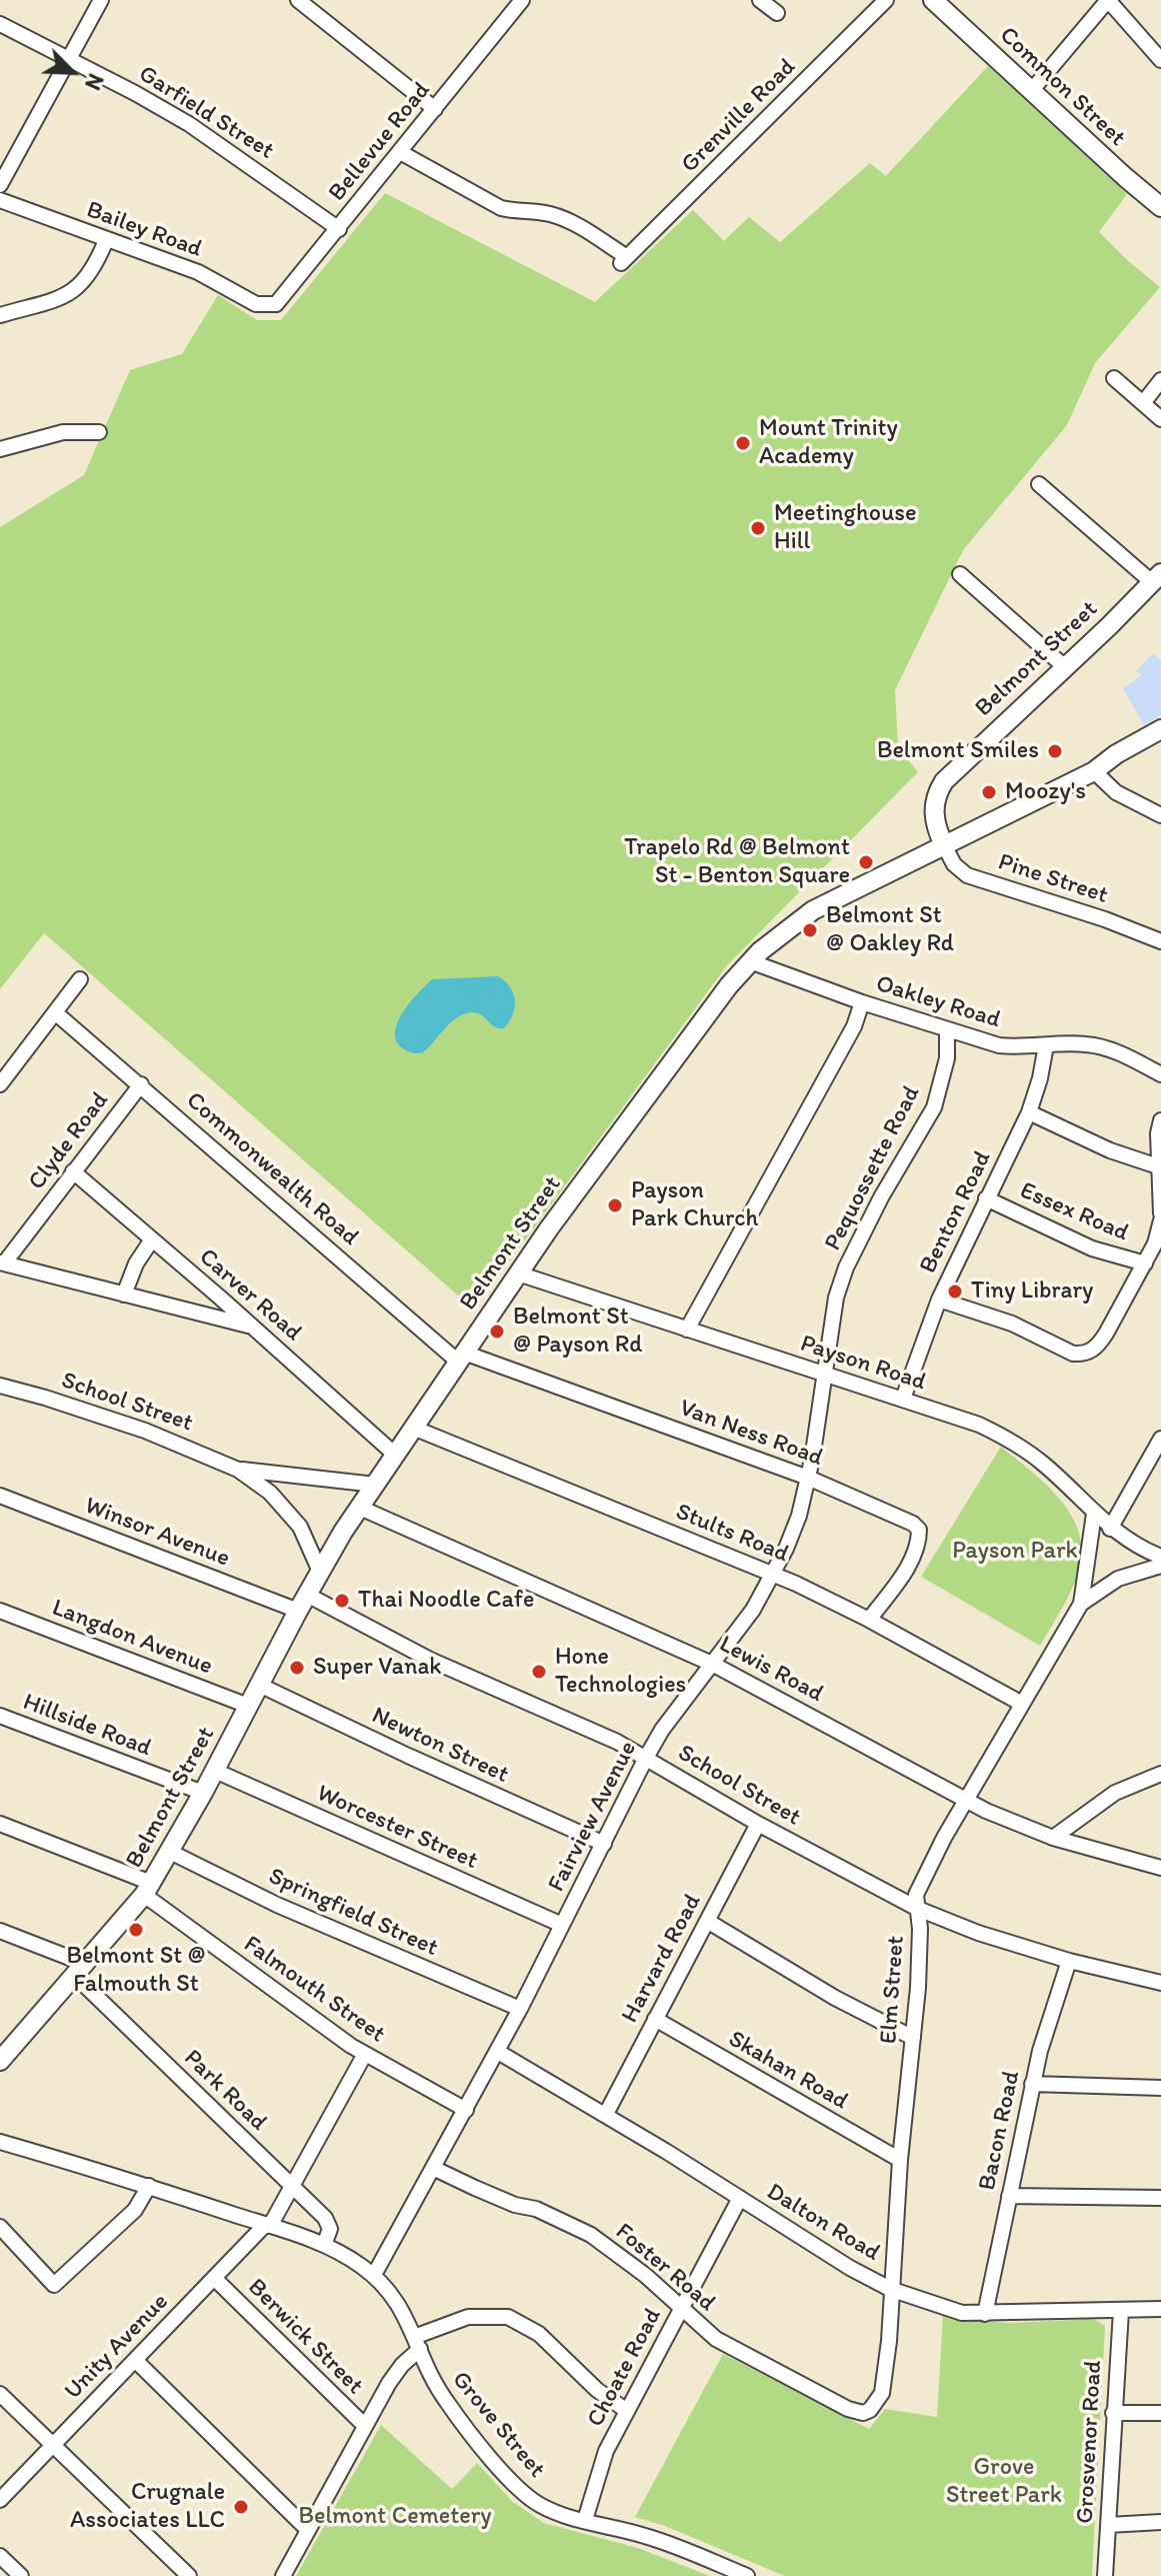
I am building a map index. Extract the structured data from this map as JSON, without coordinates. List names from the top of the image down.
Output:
{
  "streets": {
    "main road": ["Common Street", "Belmont Street"],
    "street": [
      "Garfield Street",
      "Grenville Road",
      "Bellevue Road",
      "Bailey Road",
      "Pine Street",
      "Oakley Road",
      "Clyde Road",
      "Pequossette Road",
      "Commonwealth Road",
      "Benton Road",
      "Essex Road",
      "Carver Road",
      "Payson Road",
      "School Street",
      "Van Ness Road",
      "Winsor Avenue",
      "Stults Road",
      "Langdon Avenue",
      "Lewis Road",
      "Hillside Road",
      "Newton Street",
      "Fairview Avenue",
      "Worcester Street",
      "Springfield Street",
      "Harvard Road",
      "Falmouth Street",
      "Elm Street",
      "Skahan Road",
      "Park Road",
      "Bacon Road",
      "Dalton Road",
      "Foster Road",
      "Berwick Street",
      "Unity Avenue",
      "Choate Road",
      "Grove Street",
      "Grosvenor Road"
    ]
  },
  "crossings": [
    ["Garfield Street", "Bellevue Road"],
    ["Grenville Road", "Bellevue Road"],
    ["Bellevue Road", "Bailey Road"],
    ["Belmont Street", "Pine Street"],
    ["Belmont Street", "Oakley Road"],
    ["Belmont Street", "Commonwealth Road"],
    ["Belmont Street", "Carver Road"],
    ["Belmont Street", "Payson Road"],
    ["Belmont Street", "School Street"],
    ["Belmont Street", "Van Ness Road"],
    ["Belmont Street", "Winsor Avenue"],
    ["Belmont Street", "Stults Road"],
    ["Belmont Street", "Langdon Avenue"],
    ["Belmont Street", "Lewis Road"],
    ["Belmont Street", "Hillside Road"],
    ["Belmont Street", "Newton Street"],
    ["Belmont Street", "Worcester Street"],
    ["Belmont Street", "Springfield Street"],
    ["Belmont Street", "Falmouth Street"],
    ["Belmont Street", "Park Road"],
    ["Oakley Road", "Pequossette Road"],
    ["Oakley Road", "Benton Road"],
    ["Clyde Road", "Commonwealth Road"],
    ["Clyde Road", "Carver Road"],
    ["Pequossette Road", "Payson Road"],
    ["Pequossette Road", "Fairview Avenue"],
    ["Commonwealth Road", "Van Ness Road"],
    ["Benton Road", "Essex Road"],
    ["Benton Road", "Payson Road"],
    ["Payson Road", "Fairview Avenue"],
    ["Payson Road", "Elm Street"],
    ["School Street", "Winsor Avenue"],
    ["School Street", "Fairview Avenue"],
    ["School Street", "Harvard Road"],
    ["School Street", "Elm Street"],
    ["School Street", "Bacon Road"],
    ["Van Ness Road", "Stults Road"],
    ["Van Ness Road", "Fairview Avenue"],
    ["Stults Road", "Fairview Avenue"],
    ["Stults Road", "Elm Street"],
    ["Lewis Road", "Fairview Avenue"],
    ["Lewis Road", "Elm Street"],
    ["Newton Street", "Fairview Avenue"],
    ["Fairview Avenue", "Worcester Street"],
    ["Fairview Avenue", "Springfield Street"],
    ["Fairview Avenue", "Falmouth Street"],
    ["Fairview Avenue", "Dalton Road"],
    ["Fairview Avenue", "Foster Road"],
    ["Fairview Avenue", "Grove Street"],
    ["Harvard Road", "Skahan Road"],
    ["Harvard Road", "Dalton Road"],
    ["Falmouth Street", "Unity Avenue"],
    ["Elm Street", "Skahan Road"],
    ["Elm Street", "Dalton Road"],
    ["Elm Street", "Foster Road"],
    ["Park Road", "Unity Avenue"],
    ["Park Road", "Grove Street"],
    ["Bacon Road", "Dalton Road"],
    ["Dalton Road", "Choate Road"],
    ["Dalton Road", "Grosvenor Road"],
    ["Foster Road", "Choate Road"],
    ["Berwick Street", "Unity Avenue"],
    ["Unity Avenue", "Grove Street"],
    ["Choate Road", "Grove Street"]
  ],
  "parks": ["Payson Park", "Grove Street Park", "Belmont Cemetery"],
  "places": [
    "Mount Trinity Academy",
    "Meetinghouse Hill",
    "Belmont Smiles",
    "Moozy's",
    "Trapelo Rd @ Belmont St - Benton Square",
    "Belmont St @ Oakley Rd",
    "Payson Park Church",
    "Tiny Library",
    "Belmont St @ Payson Rd",
    "Thai Noodle Cafe",
    "Super Vanak",
    "Hone Technologies",
    "Belmont St @ Falmouth St",
    "Crugnale Associates LLC"
  ],
  "north": "bottom right"
}
